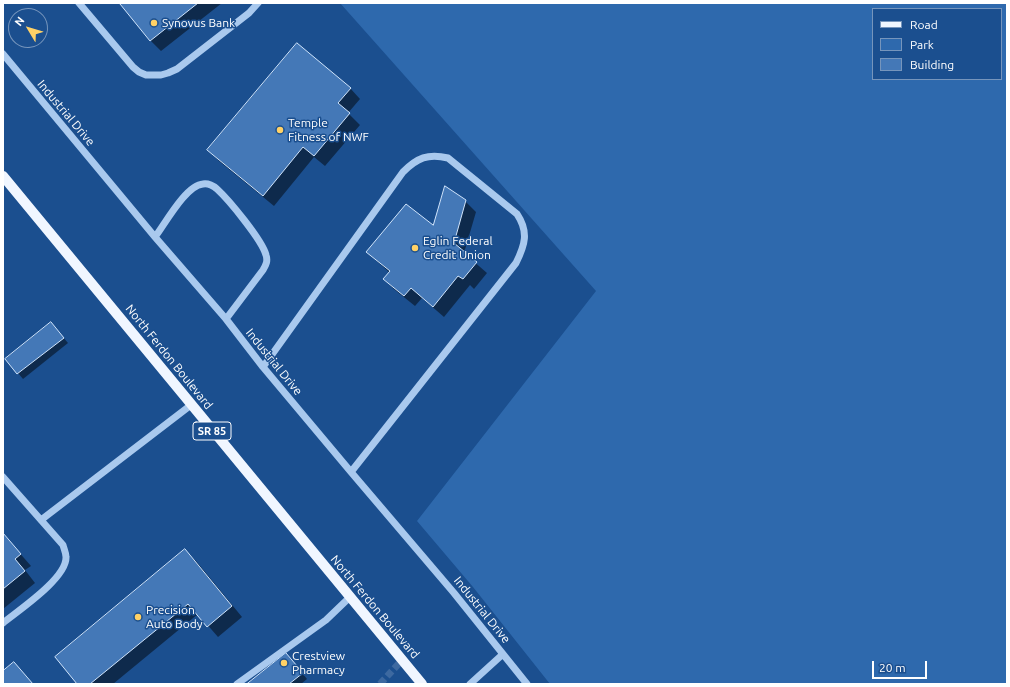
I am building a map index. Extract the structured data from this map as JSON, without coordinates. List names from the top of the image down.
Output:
{
  "streets": {
    "main road": ["North Ferdon Boulevard", "SR 85"],
    "street": ["Industrial Drive"]
  },
  "places": [
    "Synovus Bank",
    "Temple Fitness of NWF",
    "Eglin Federal Credit Union",
    "Precision Auto Body",
    "Crestview Pharmacy"
  ],
  "legend": ["Road", "Park", "Building"],
  "scale_bar": "20 m",
  "north": "top left"
}
